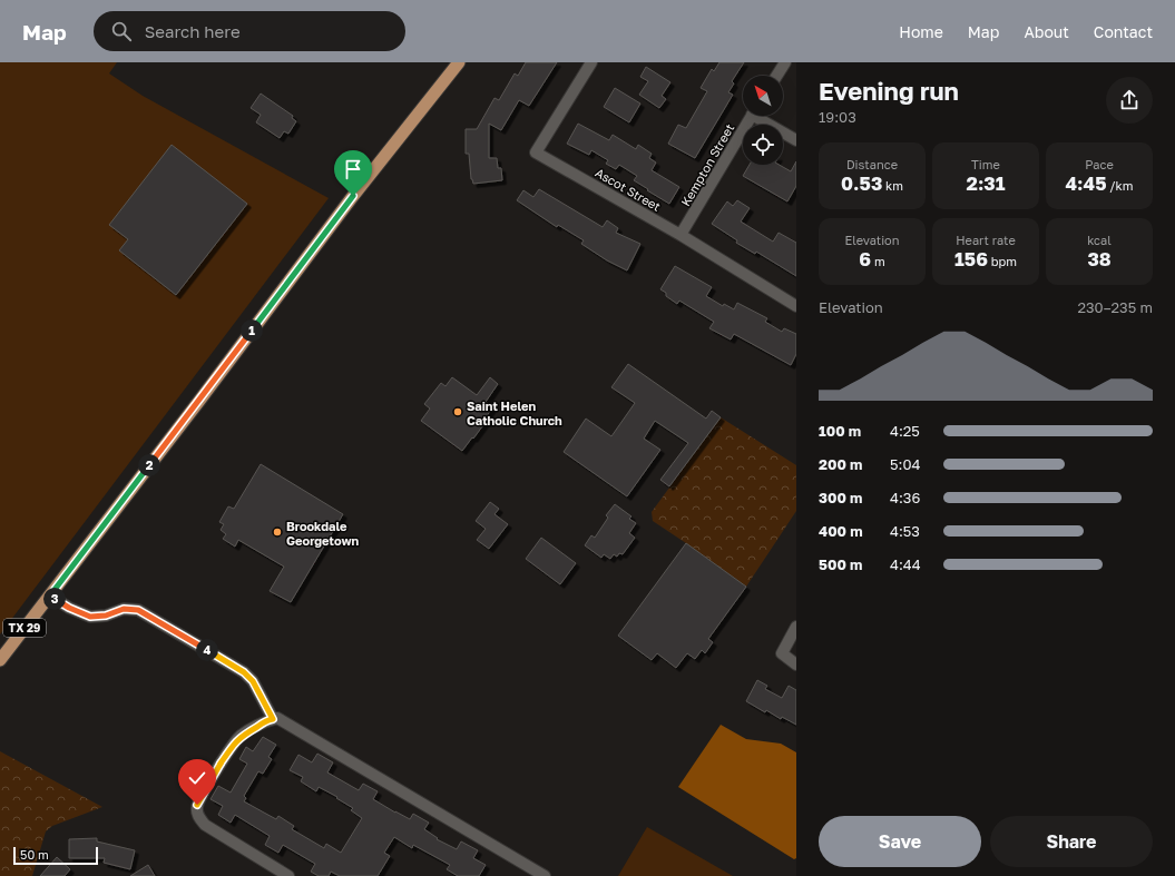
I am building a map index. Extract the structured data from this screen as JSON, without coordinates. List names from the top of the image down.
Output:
{
  "streets": {
    "main road": ["TX 29"],
    "street": ["Kempton Street", "Ascot Street"]
  },
  "crossings": [
    ["Kempton Street", "Ascot Street"]
  ],
  "places": ["Saint Helen Catholic Church", "Brookdale Georgetown"],
  "scale_bar": "50 m",
  "north": "top left",
  "page": {
    "header": "Map",
    "search": "Search here",
    "nav": [
      "Home",
      "Map",
      "About",
      "Contact"
    ],
    "heading": ["Evening run", "19:03"],
    "stats": [
      ["Distance", "0.53 km"],
      ["Time", "2:31"],
      ["Pace", "4:45 /km"],
      ["Elevation", "6 m"],
      ["Heart rate", "156 bpm"],
      ["kcal", "38"]
    ],
    "chart": ["Elevation", "230–235 m"],
    "pins": [
      "1",
      "2",
      "3",
      "4"
    ],
    "list": [
      {
        "name": "100 m",
        "note": "4:25"
      },
      {
        "name": "200 m",
        "note": "5:04"
      },
      {
        "name": "300 m",
        "note": "4:36"
      },
      {
        "name": "400 m",
        "note": "4:53"
      },
      {
        "name": "500 m",
        "note": "4:44"
      }
    ],
    "buttons": ["Save", "Share"],
    "scale": "50 m"
  }
}
